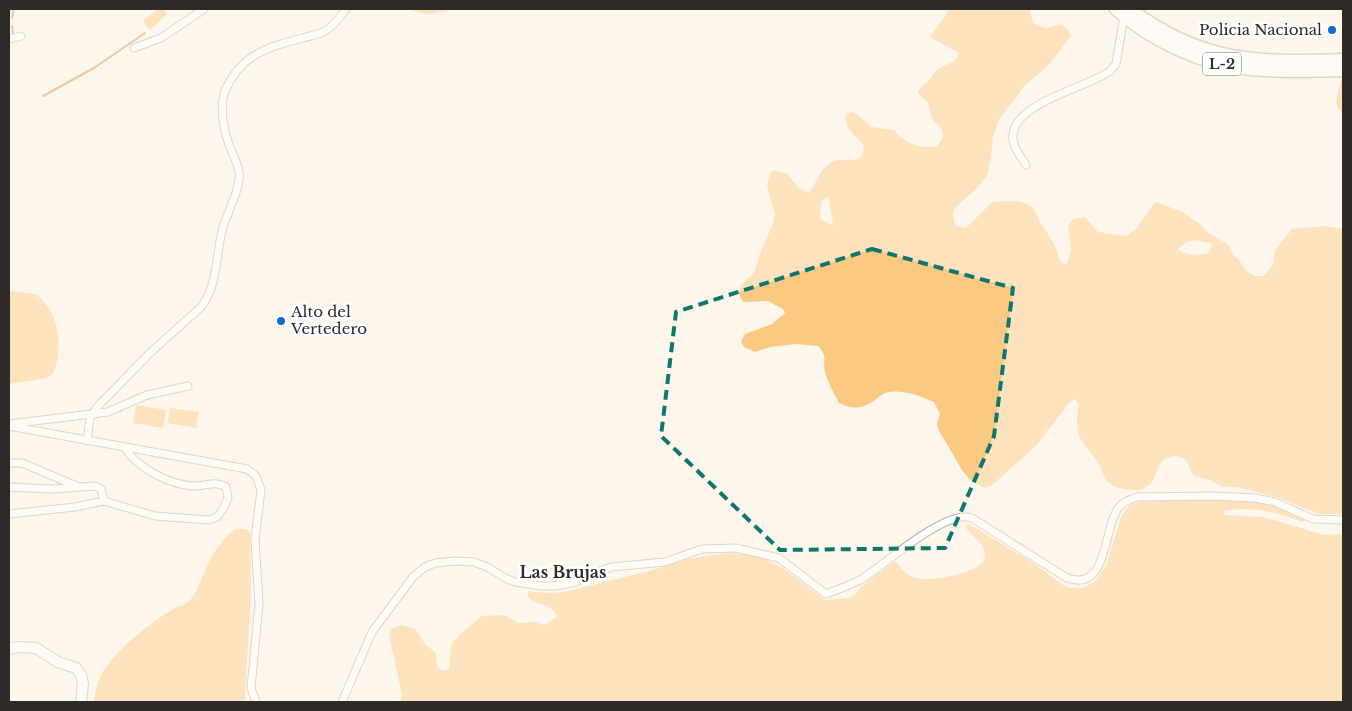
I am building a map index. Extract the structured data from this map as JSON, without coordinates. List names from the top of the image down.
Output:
{
  "streets": {
    "highway": ["L-2"]
  },
  "districts": ["Las Brujas"],
  "places": ["Policia Nacional", "Alto del Vertedero"]
}
